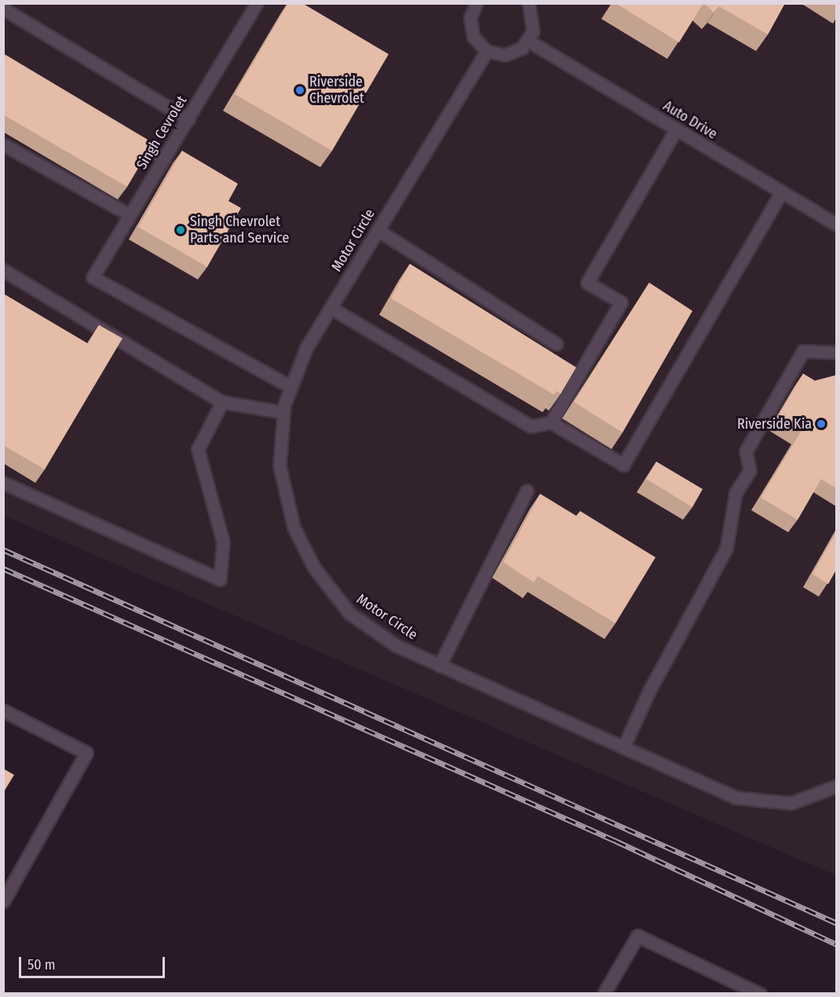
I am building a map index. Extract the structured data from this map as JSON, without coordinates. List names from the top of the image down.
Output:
{
  "streets": {
    "street": ["Auto Drive", "Singh Cevrolet", "Motor Circle"]
  },
  "crossings": [
    ["Singh Cevrolet", "Motor Circle"]
  ],
  "places": ["Riverside Chevrolet", "Singh Chevrolet Parts and Service", "Riverside Kia"],
  "scale_bar": "50 m"
}
